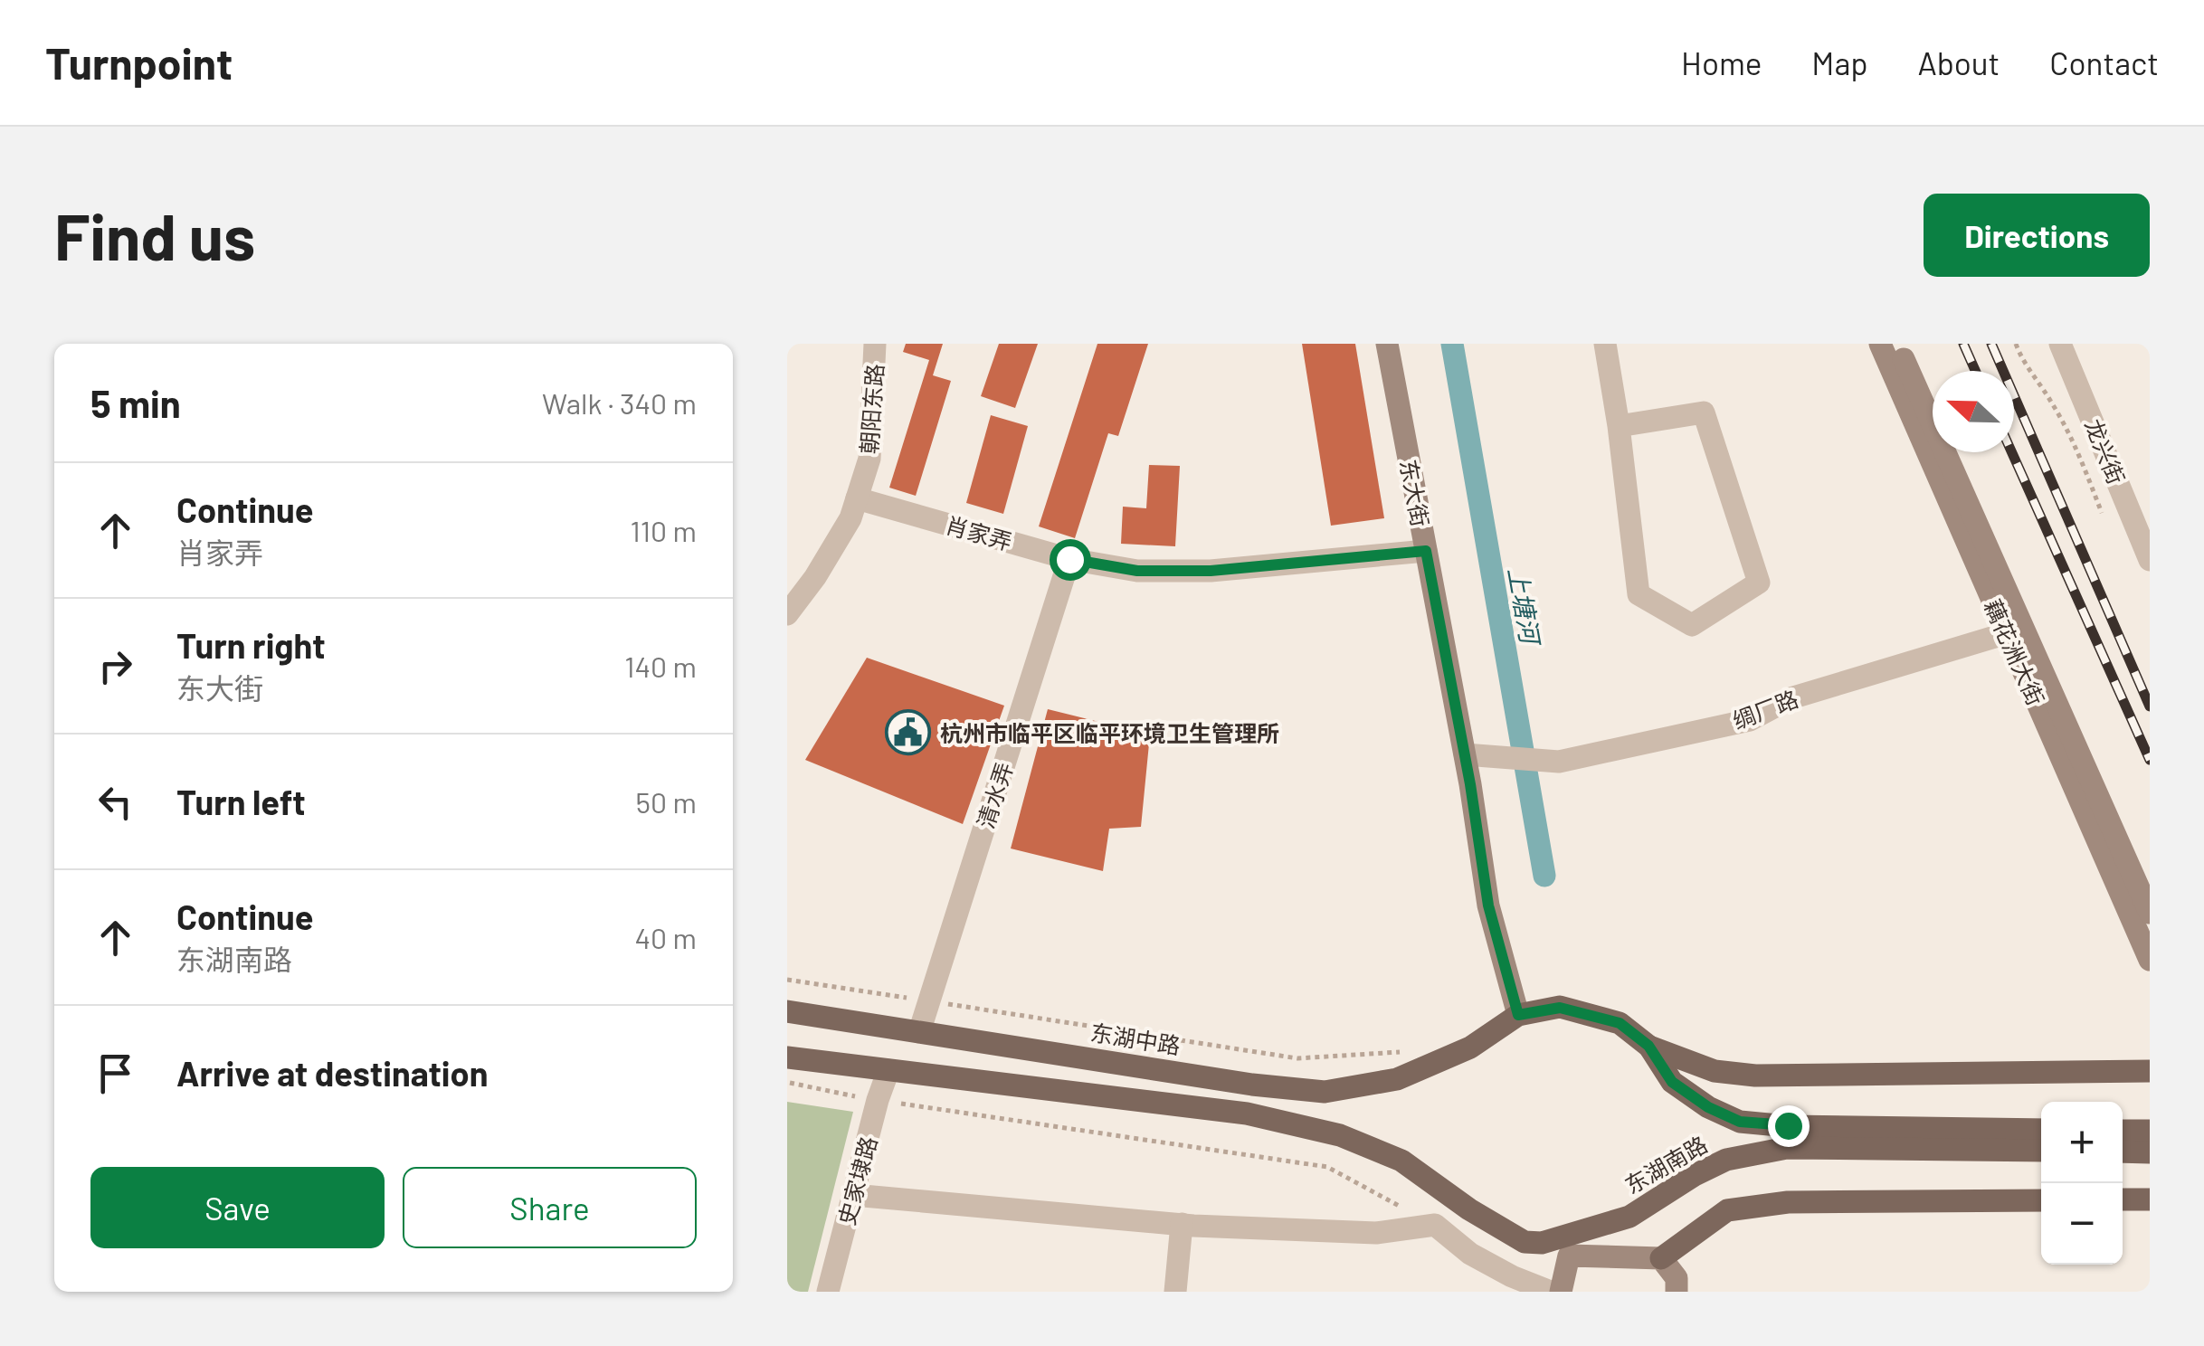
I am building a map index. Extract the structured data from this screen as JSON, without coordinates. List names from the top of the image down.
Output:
{
  "streets": {
    "main road": [
      "东大街",
      "藕花洲大街",
      "东湖中路",
      "东湖南路"
    ],
    "street": [
      "朝阳东路",
      "龙兴街",
      "肖家弄",
      "绸厂路",
      "清水弄",
      "史家埭路"
    ]
  },
  "crossings": [
    ["朝阳东路", "肖家弄"],
    ["东大街", "肖家弄"],
    ["东大街", "绸厂路"],
    ["东大街", "东湖中路"],
    ["肖家弄", "清水弄"],
    ["藕花洲大街", "绸厂路"],
    ["清水弄", "东湖中路"],
    ["东湖南路", "史家埭路"]
  ],
  "water": ["上塘河"],
  "places": {
    "public building": ["杭州市临平区临平环境卫生管理所"]
  },
  "north": "left",
  "page": {
    "header": "Turnpoint",
    "nav": [
      "Home",
      "Map",
      "About",
      "Contact"
    ],
    "buttons": [
      "Directions",
      ["Save", "Share"]
    ],
    "title": "Find us",
    "heading": ["5 min", "Walk · 340 m"],
    "list": [
      ["Continue", "肖家弄", "110 m"],
      ["Turn right", "东大街", "140 m"],
      ["Turn left", "50 m"],
      ["Continue", "东湖南路", "40 m"],
      "Arrive at destination"
    ],
    "map_buttons": ["+", "−"]
  }
}
